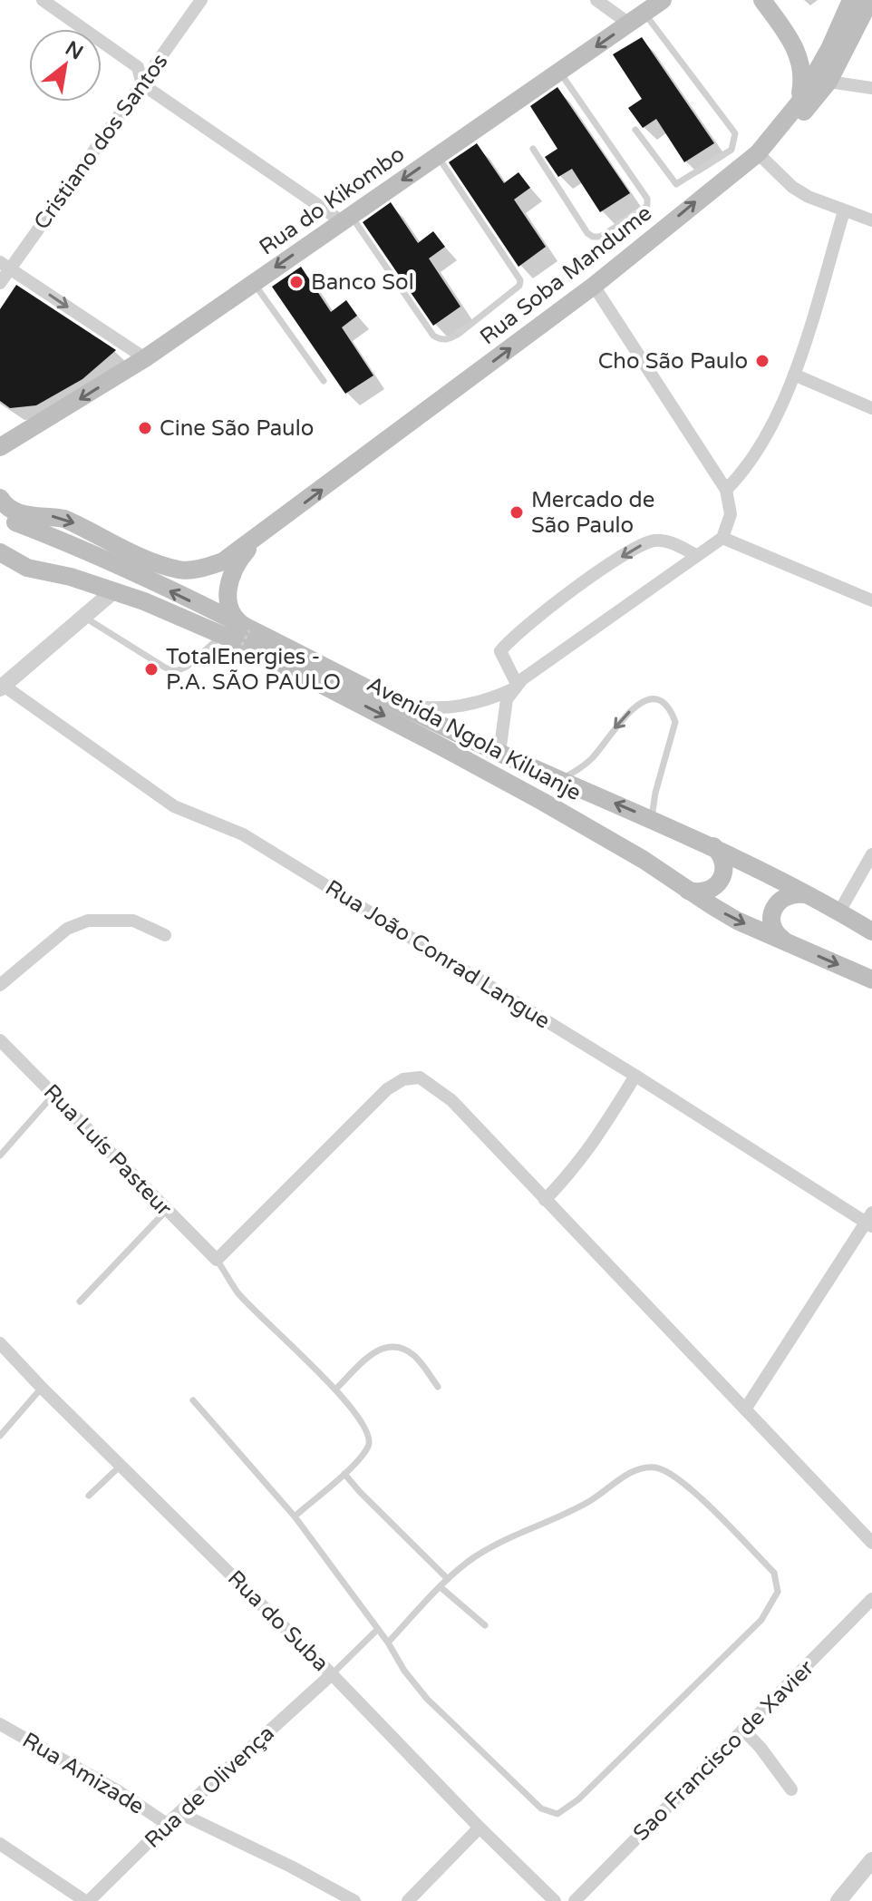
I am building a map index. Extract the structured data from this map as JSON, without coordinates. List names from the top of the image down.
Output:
{
  "streets": {
    "main road": ["Rua do Kikombo", "Rua Soba Mandume", "Avenida Ngola Kiluanje"],
    "street": [
      "Cristiano dos Santos",
      "Rua João Conrad Langue",
      "Rua Luís Pasteur",
      "Rua do Suba",
      "Sao Francisco de Xavier",
      "Rua Amizade",
      "Rua de Olivença"
    ]
  },
  "crossings": [
    ["Rua do Suba", "Rua de Olivença"],
    ["Rua Amizade", "Rua de Olivença"]
  ],
  "one_way": ["Rua do Kikombo", "Rua Soba Mandume"],
  "places": [
    "Banco Sol",
    "Cho São Paulo",
    "Cine São Paulo",
    "Mercado de São Paulo",
    "TotalEnergies - P.A. SÃO PAULO"
  ],
  "north": "top right"
}
